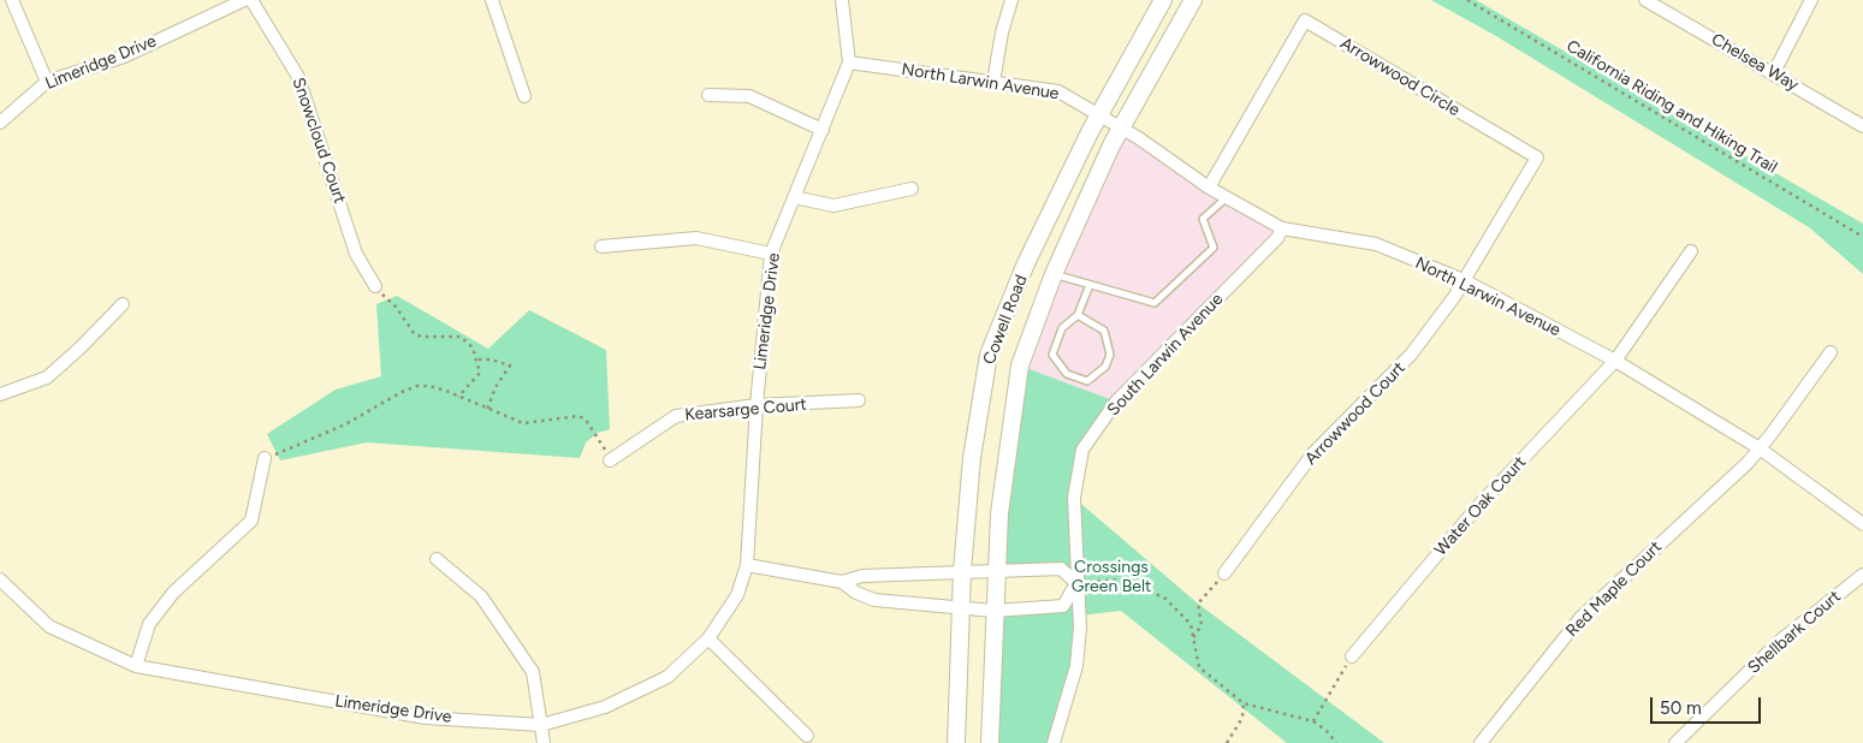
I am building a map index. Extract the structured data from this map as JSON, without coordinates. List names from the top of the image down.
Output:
{
  "streets": {
    "street": [
      "Limeridge Drive",
      "Chelsea Way",
      "Arrowwood Circle",
      "North Larwin Avenue",
      "Snowcloud Court",
      "Cowell Road",
      "South Larwin Avenue",
      "Kearsarge Court",
      "Arrowwood Court",
      "Water Oak Court",
      "Red Maple Court",
      "Shellbark Court"
    ],
    "path": ["California Riding and Hiking Trail"]
  },
  "crossings": [
    ["Limeridge Drive", "North Larwin Avenue"],
    ["Limeridge Drive", "Kearsarge Court"],
    ["Arrowwood Circle", "North Larwin Avenue"],
    ["Arrowwood Circle", "Arrowwood Court"],
    ["North Larwin Avenue", "Cowell Road"],
    ["North Larwin Avenue", "South Larwin Avenue"],
    ["North Larwin Avenue", "Arrowwood Court"],
    ["North Larwin Avenue", "Water Oak Court"],
    ["North Larwin Avenue", "Red Maple Court"]
  ],
  "parks": ["Crossings Green Belt"],
  "scale_bar": "50 m"
}
